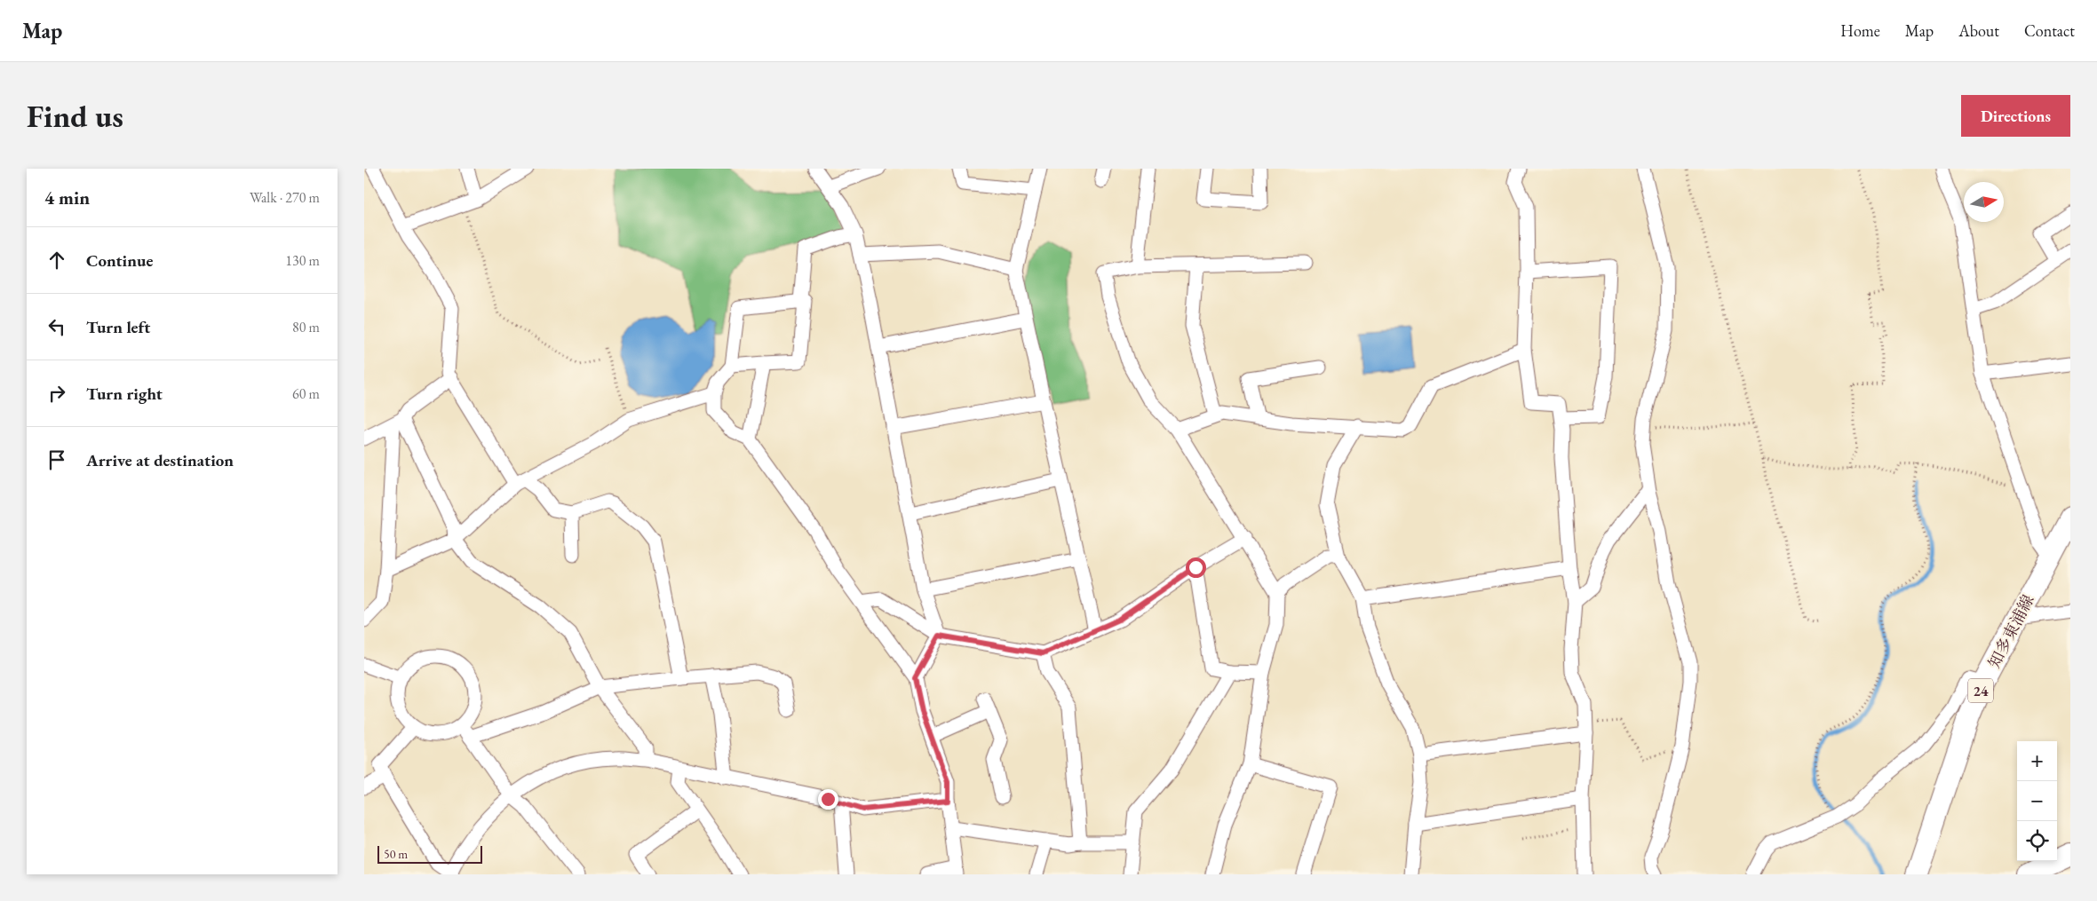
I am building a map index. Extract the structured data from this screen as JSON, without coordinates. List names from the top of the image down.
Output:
{
  "streets": {
    "main road": ["知多東浦線", "24"]
  },
  "scale_bar": "50 m",
  "north": "right",
  "page": {
    "header": "Map",
    "nav": [
      "Home",
      "Map",
      "About",
      "Contact"
    ],
    "buttons": "Directions",
    "title": "Find us",
    "heading": ["4 min", "Walk · 270 m"],
    "list": [
      ["Continue", "130 m"],
      ["Turn left", "80 m"],
      ["Turn right", "60 m"],
      "Arrive at destination"
    ],
    "map_buttons": ["+", "−"],
    "scale": "50 m"
  }
}
